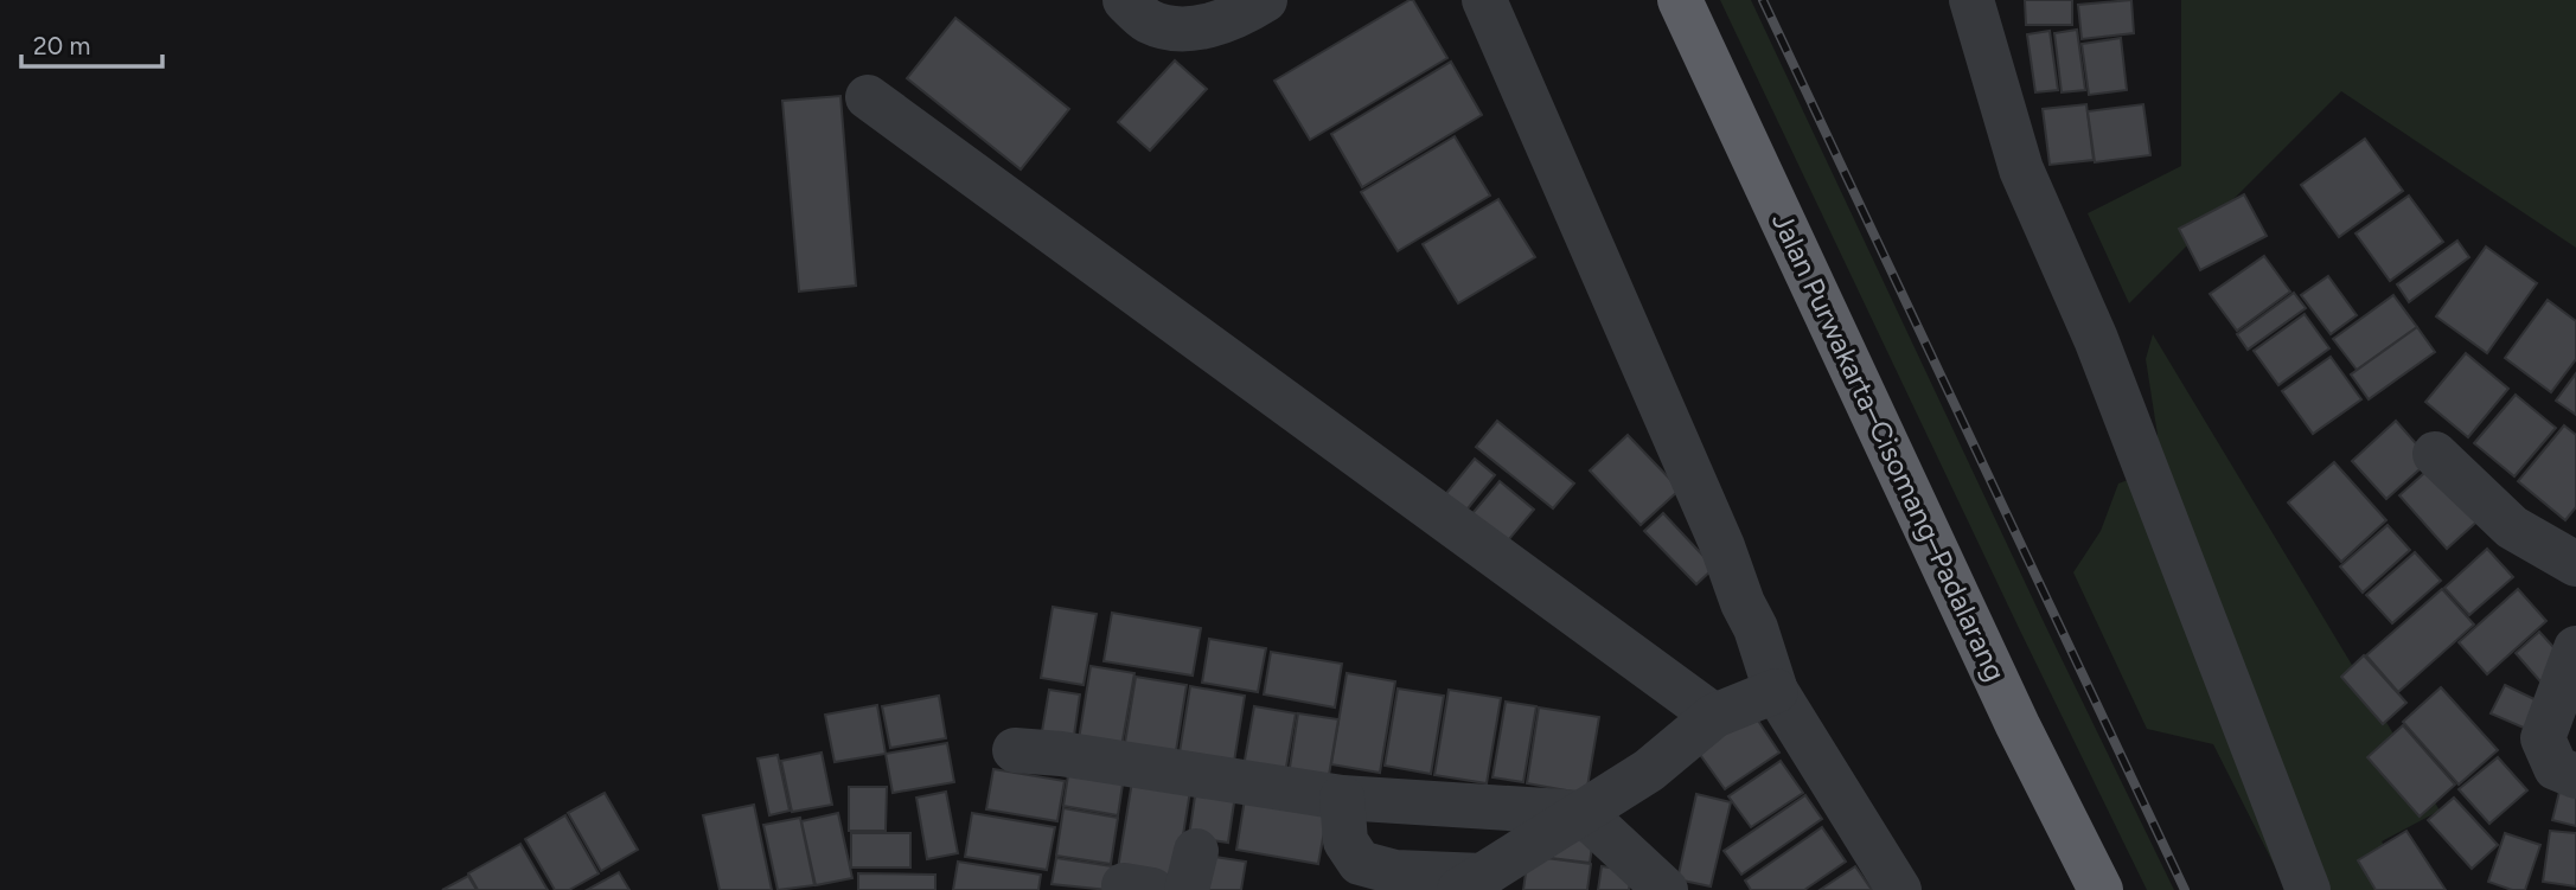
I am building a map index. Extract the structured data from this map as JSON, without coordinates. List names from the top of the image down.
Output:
{
  "streets": {
    "highway": ["Jalan Purwakarta–Cisomang–Padalarang"]
  },
  "scale_bar": "20 m"
}
